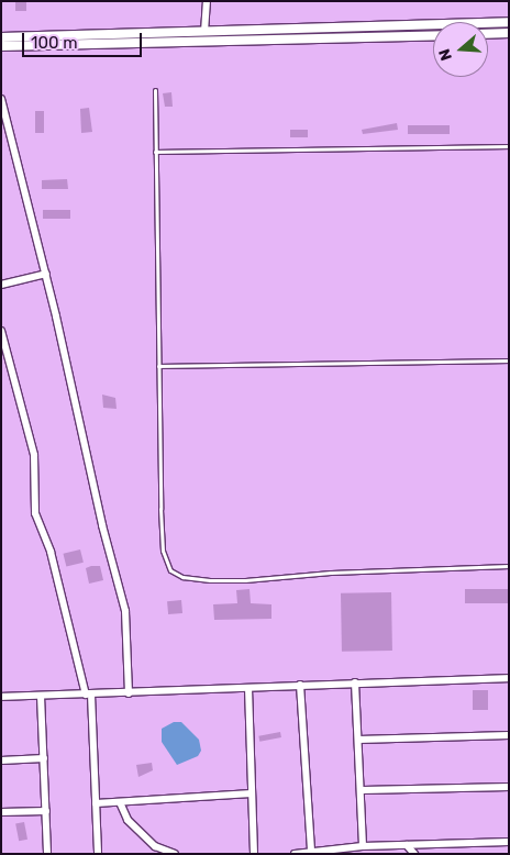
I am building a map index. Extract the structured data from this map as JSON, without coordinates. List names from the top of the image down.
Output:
{
  "scale_bar": "100 m",
  "north": "left"
}
